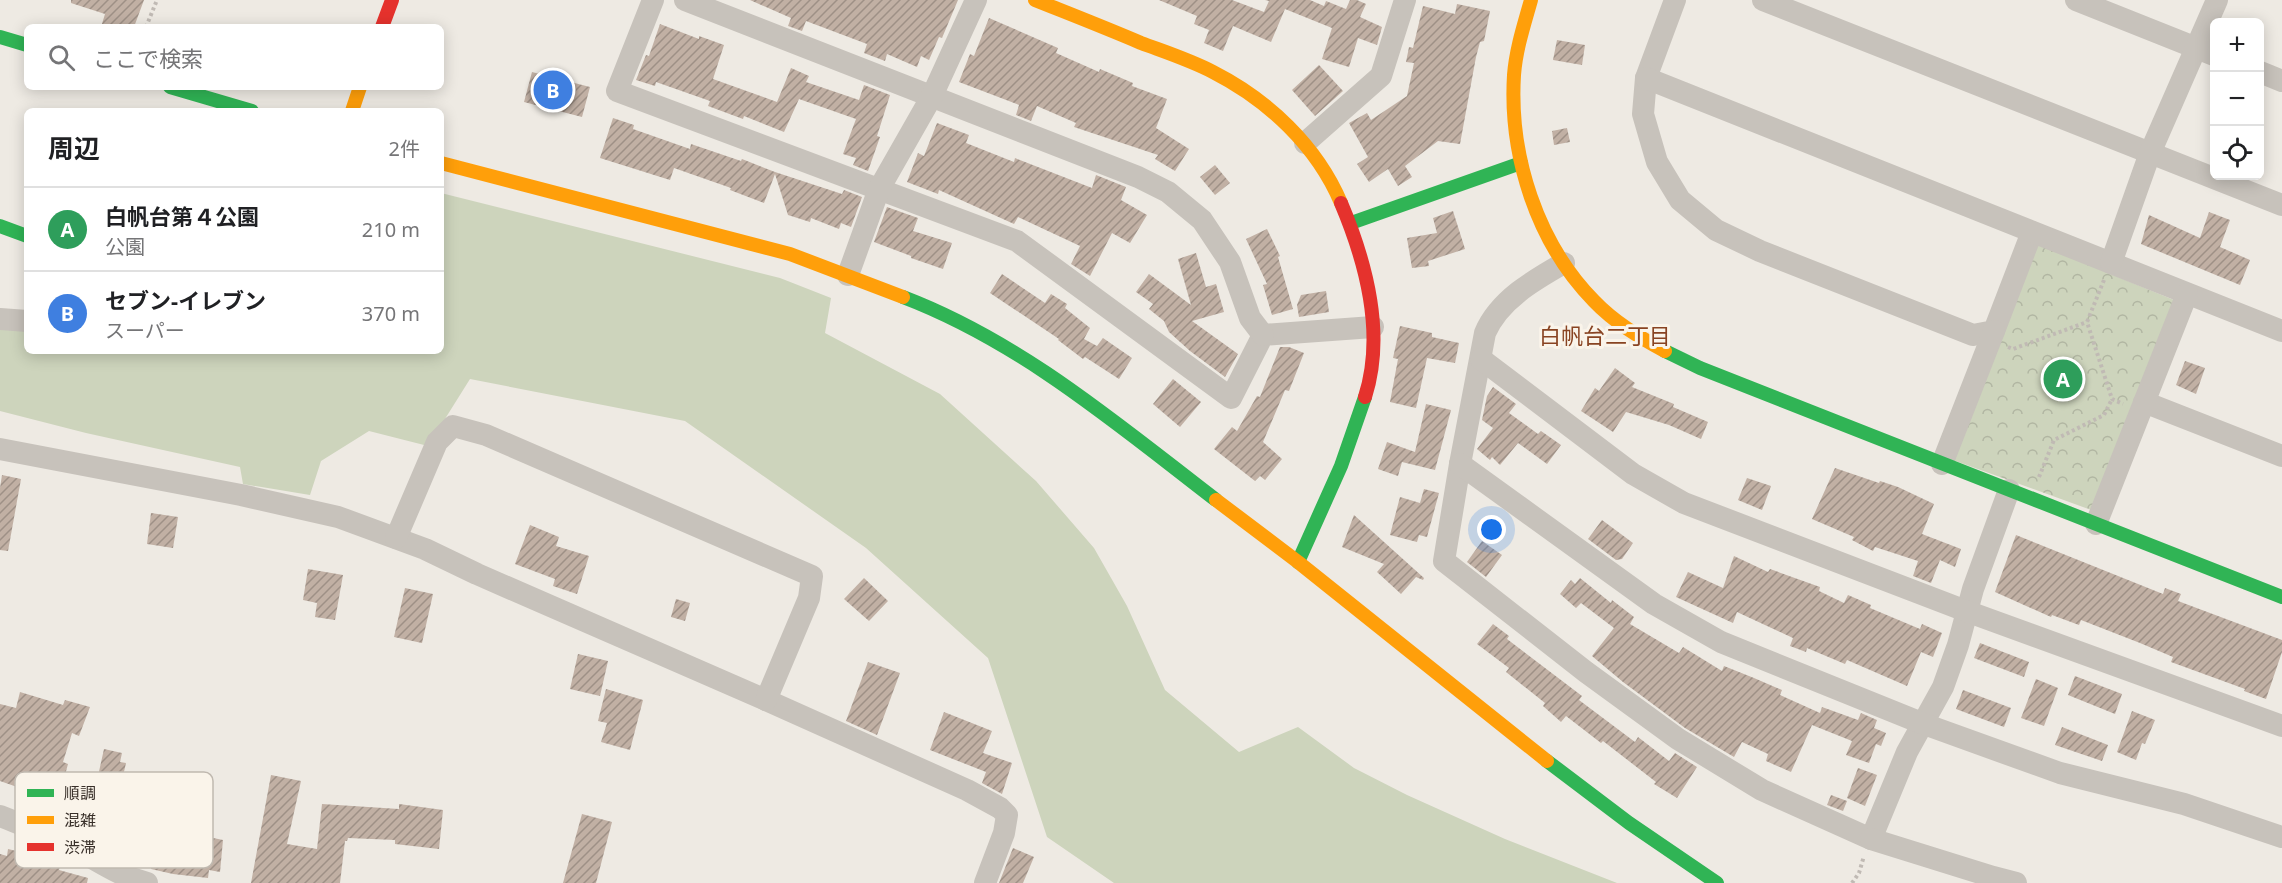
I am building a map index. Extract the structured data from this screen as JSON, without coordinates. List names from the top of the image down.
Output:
{
  "districts": ["白帆台二丁目"],
  "legend": ["順調", "混雑", "渋滞"],
  "page": {
    "map_buttons": ["+", "−"],
    "search": "ここで検索",
    "pins": ["B", "A"],
    "heading": ["周辺", "2件"],
    "list": [
      {
        "mark": "A",
        "name": "白帆台第４公園",
        "note": "公園",
        "value": "210 m"
      },
      {
        "mark": "B",
        "name": "セブン-イレブン",
        "note": "スーパー",
        "value": "370 m"
      }
    ]
  }
}
